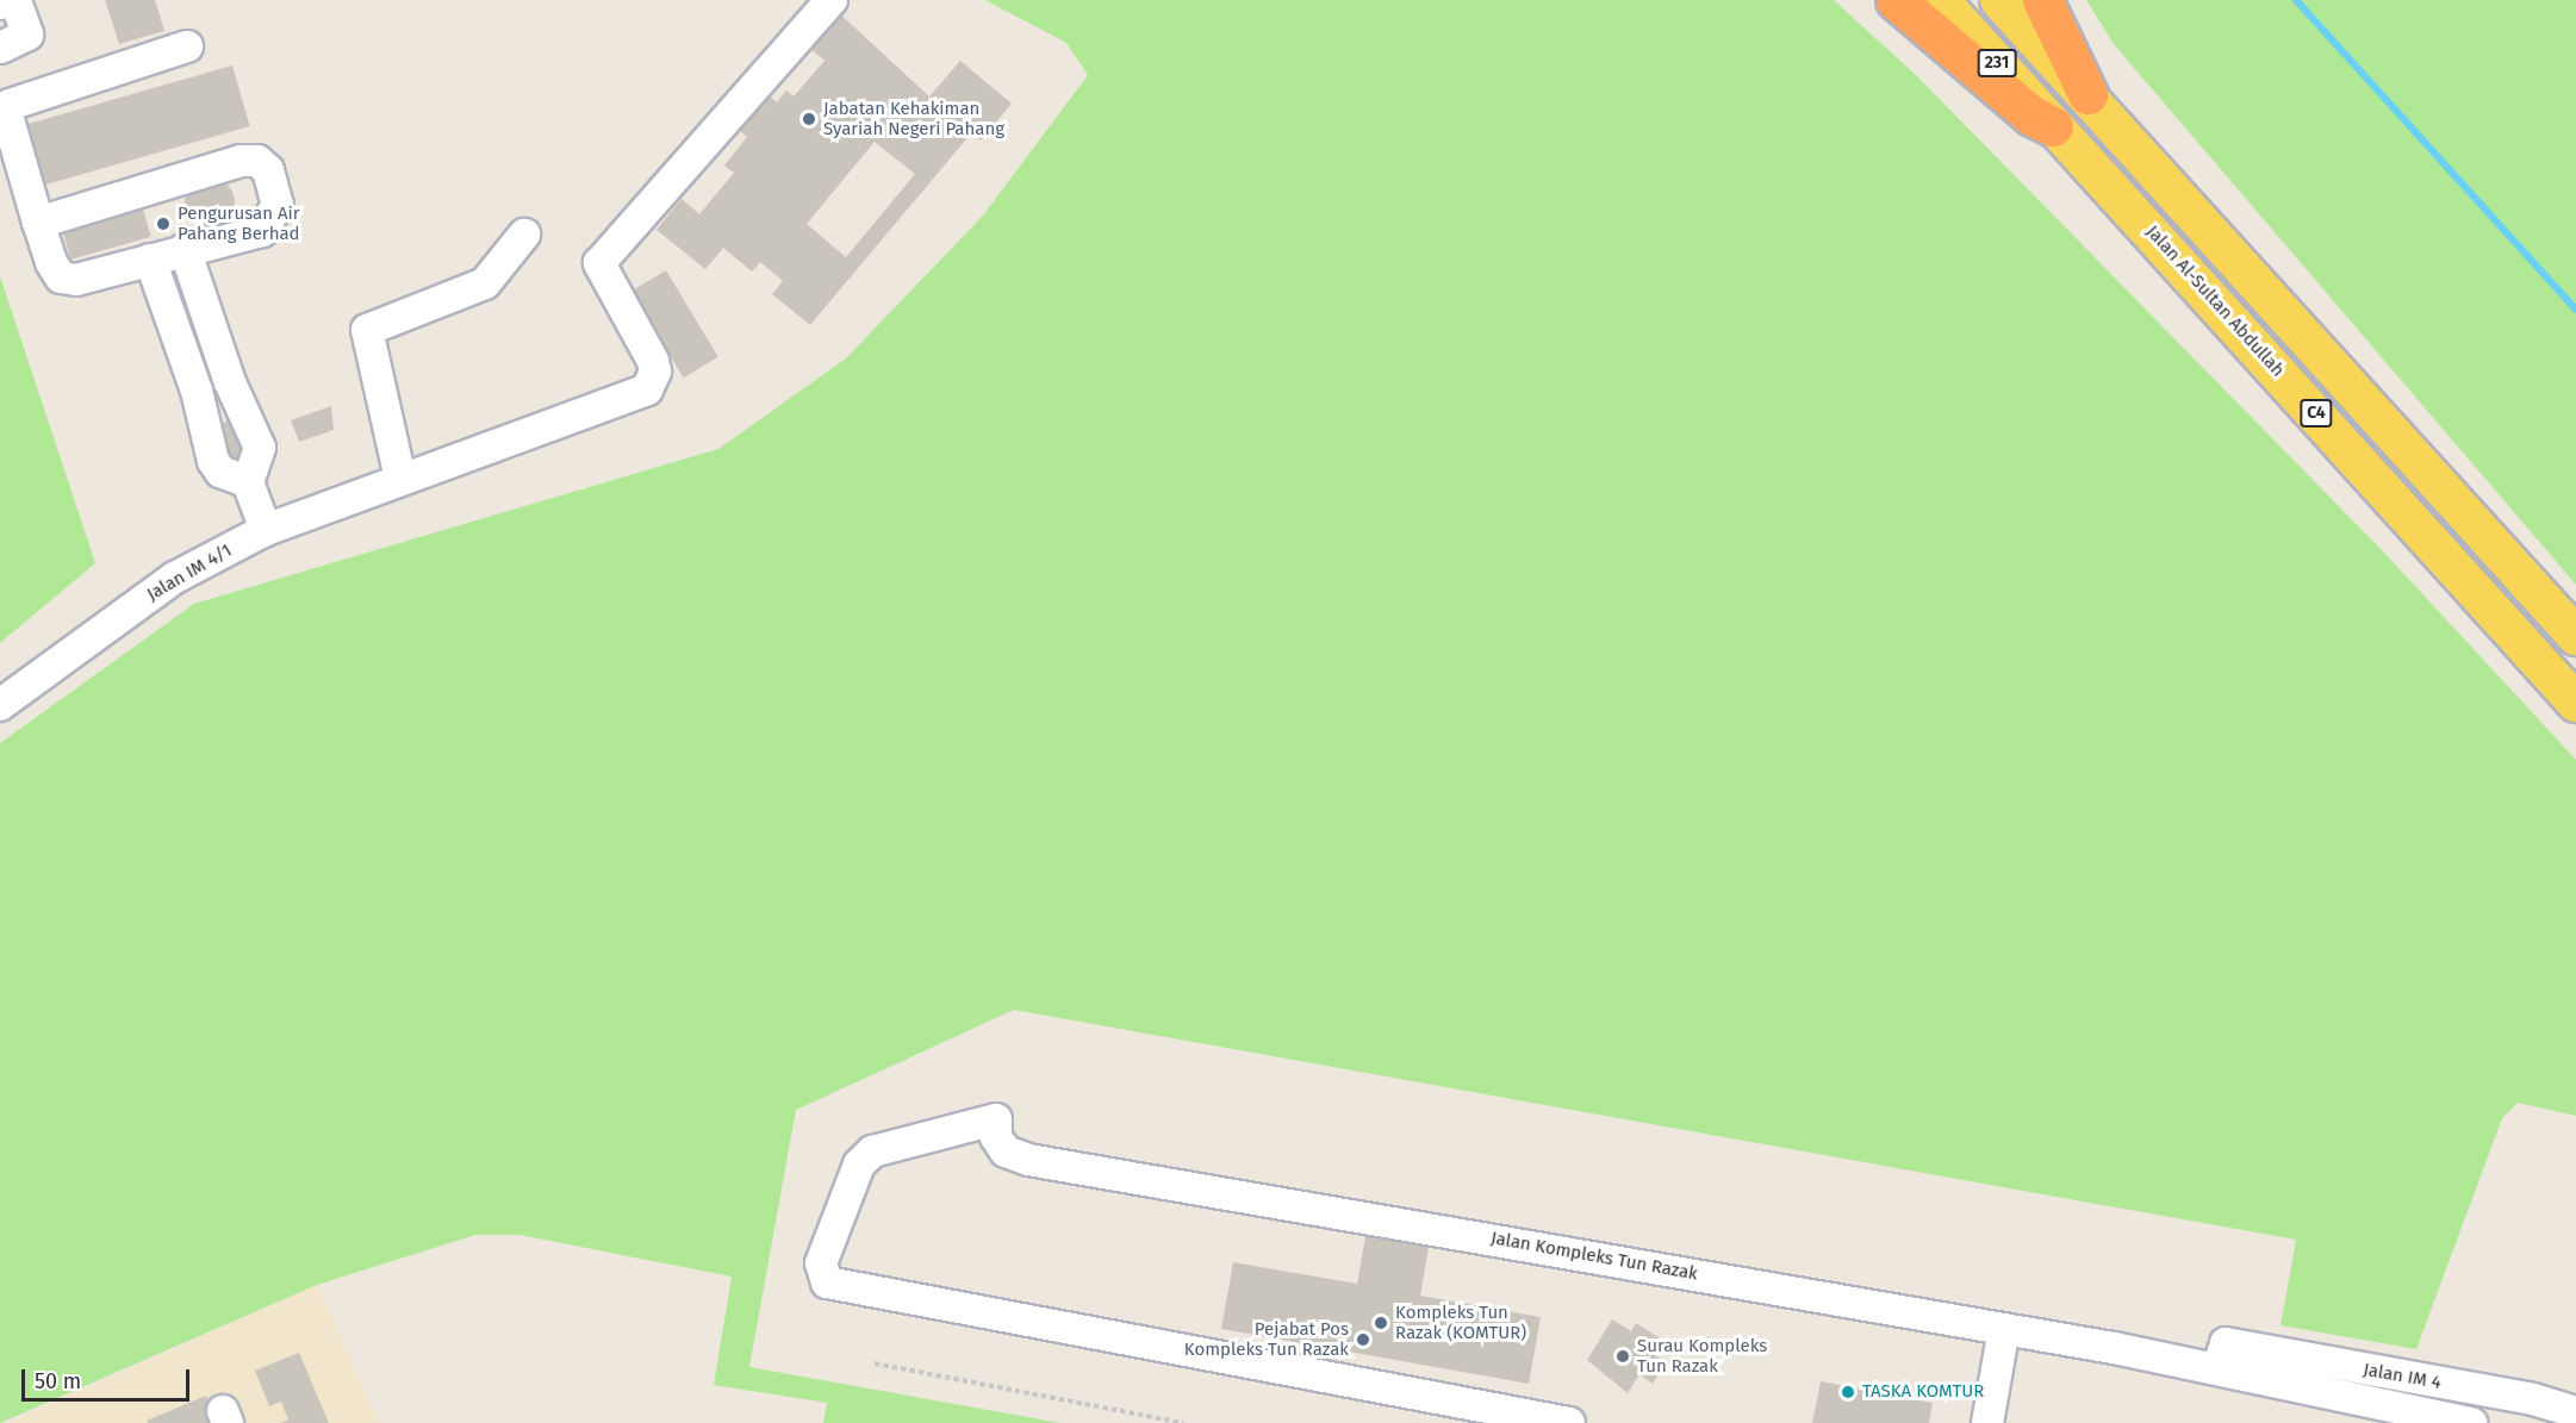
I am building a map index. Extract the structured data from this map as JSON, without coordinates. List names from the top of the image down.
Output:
{
  "streets": {
    "main road": ["231", "Jalan Al-Sultan Abdullah", "C4"],
    "street": ["Jalan IM 4/1", "Jalan Kompleks Tun Razak", "Jalan IM 4"]
  },
  "crossings": [
    ["231", "Jalan Al-Sultan Abdullah"],
    ["231", "C4"],
    ["Jalan Kompleks Tun Razak", "Jalan IM 4"]
  ],
  "places": [
    "Jabatan Kehakiman Syariah Negeri Pahang",
    "Pengurusan Air Pahang Berhad",
    "Kompleks Tun Razak (KOMTUR)",
    "Pejabat Pos Kompleks Tun Razak",
    "Surau Kompleks Tun Razak",
    "TASKA KOMTUR"
  ],
  "scale_bar": "50 m"
}
